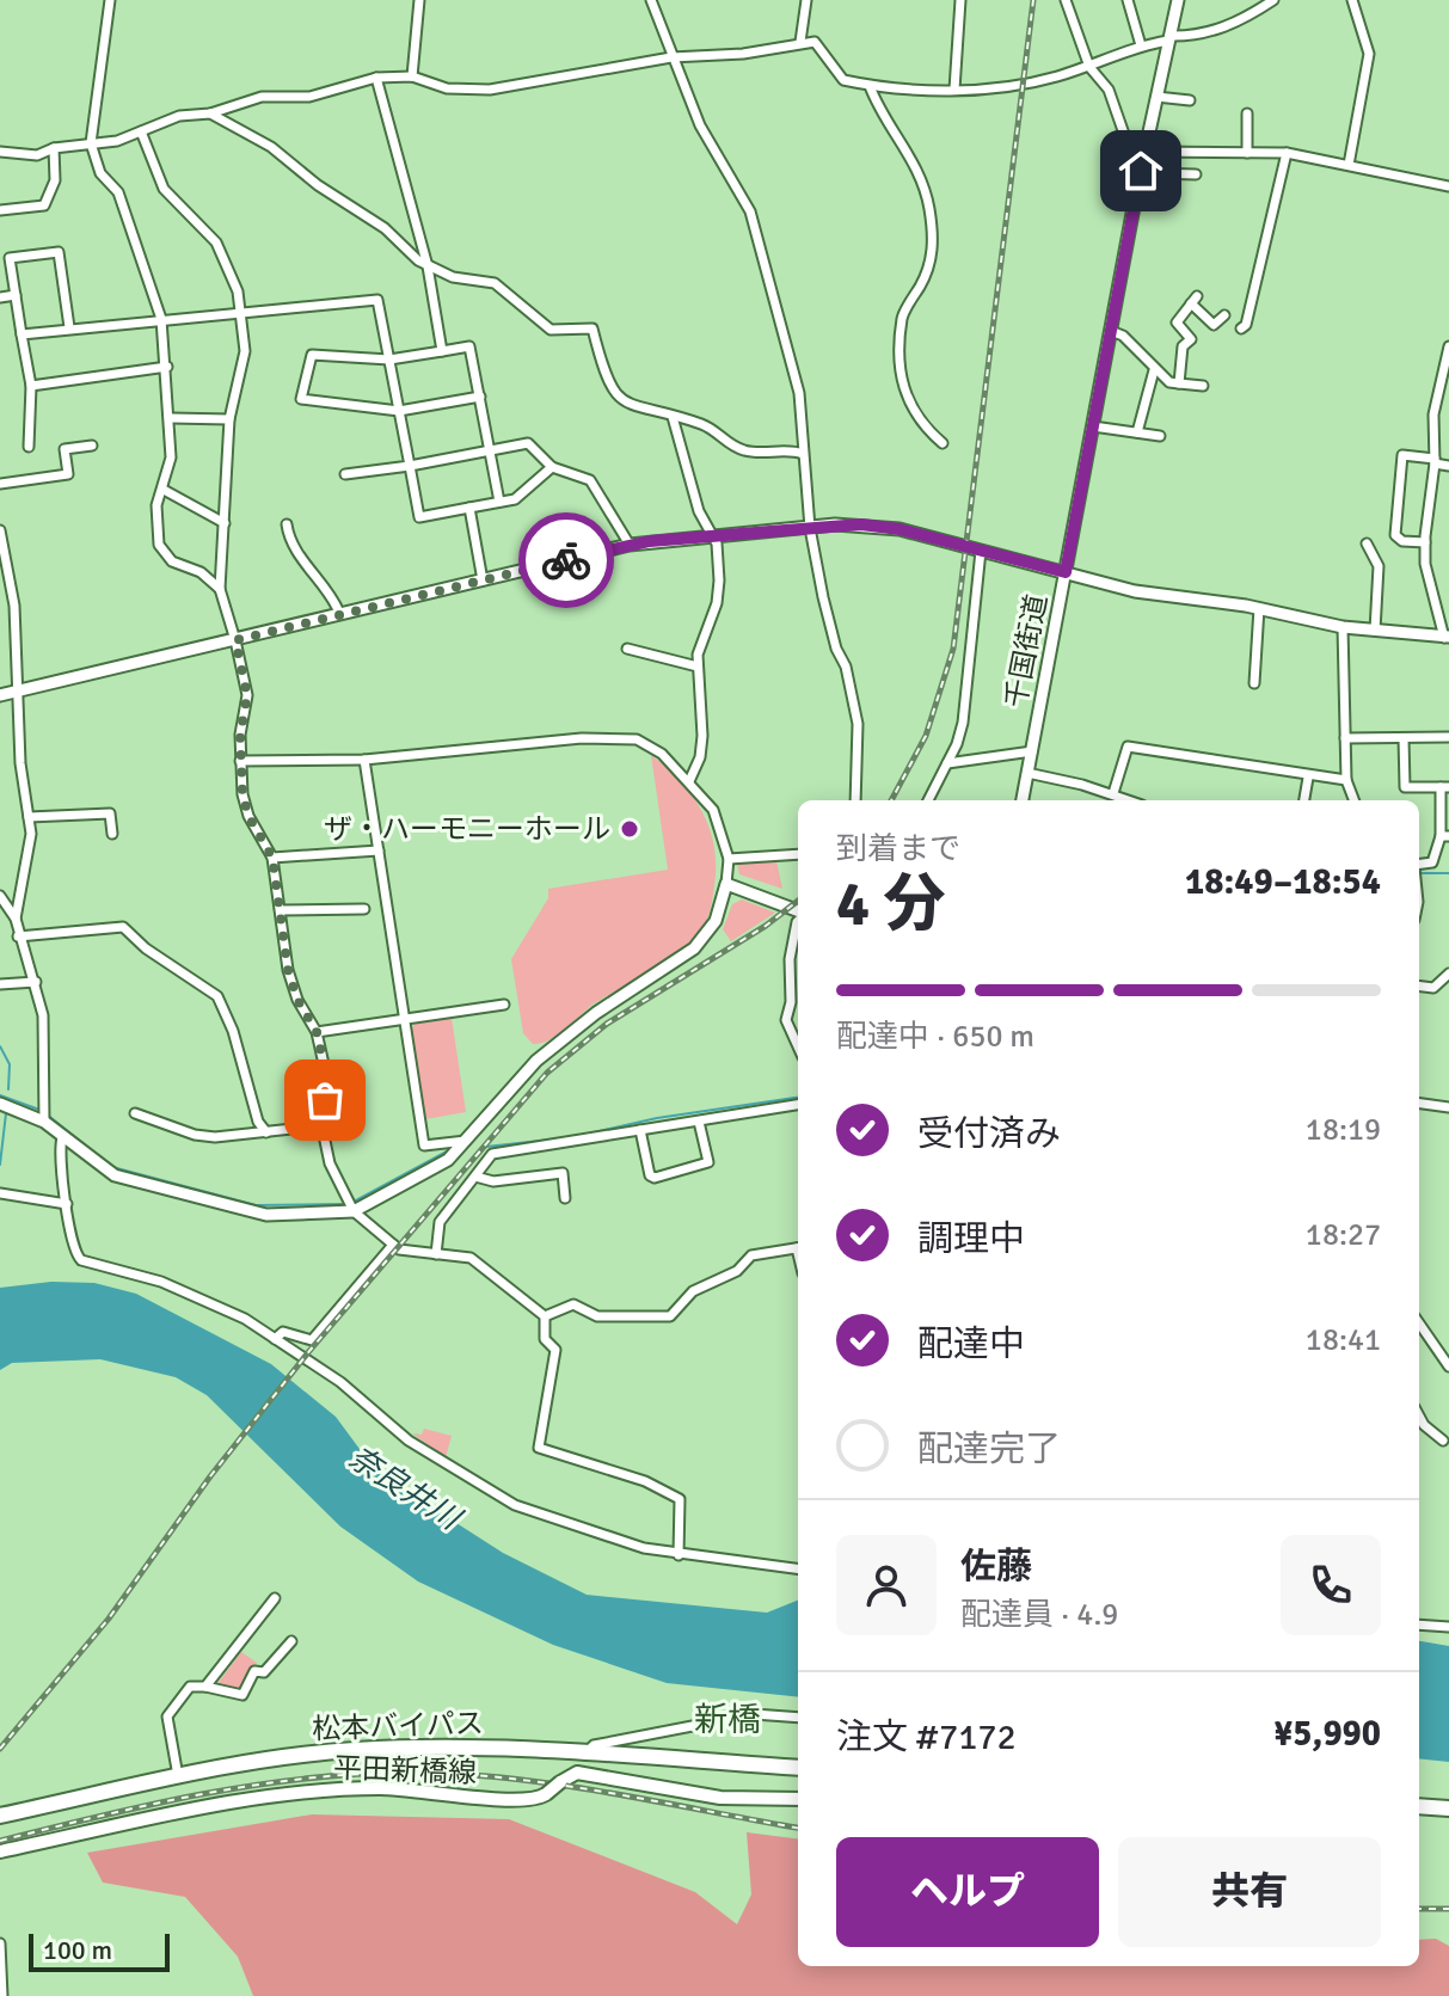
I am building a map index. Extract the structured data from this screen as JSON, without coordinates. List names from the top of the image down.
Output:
{
  "streets": {
    "highway": ["松本バイパス"],
    "main road": ["平田新橋線"],
    "street": ["千国街道"]
  },
  "districts": ["新橋"],
  "water": ["奈良井川"],
  "places": ["ザ・ハーモニーホール"],
  "scale_bar": "100 m",
  "page": {
    "heading": ["4 分", "到着まで", "18:49–18:54"],
    "panel": [
      "佐藤",
      "配達員 · 4.9",
      "注文 #7172",
      "¥5,990"
    ],
    "bar": "配達中 · 650 m",
    "list": [
      ["受付済み", "18:19"],
      ["調理中", "18:27"],
      ["配達中", "18:41"],
      "配達完了"
    ],
    "buttons": ["ヘルプ", "共有"],
    "scale": "100 m"
  }
}
